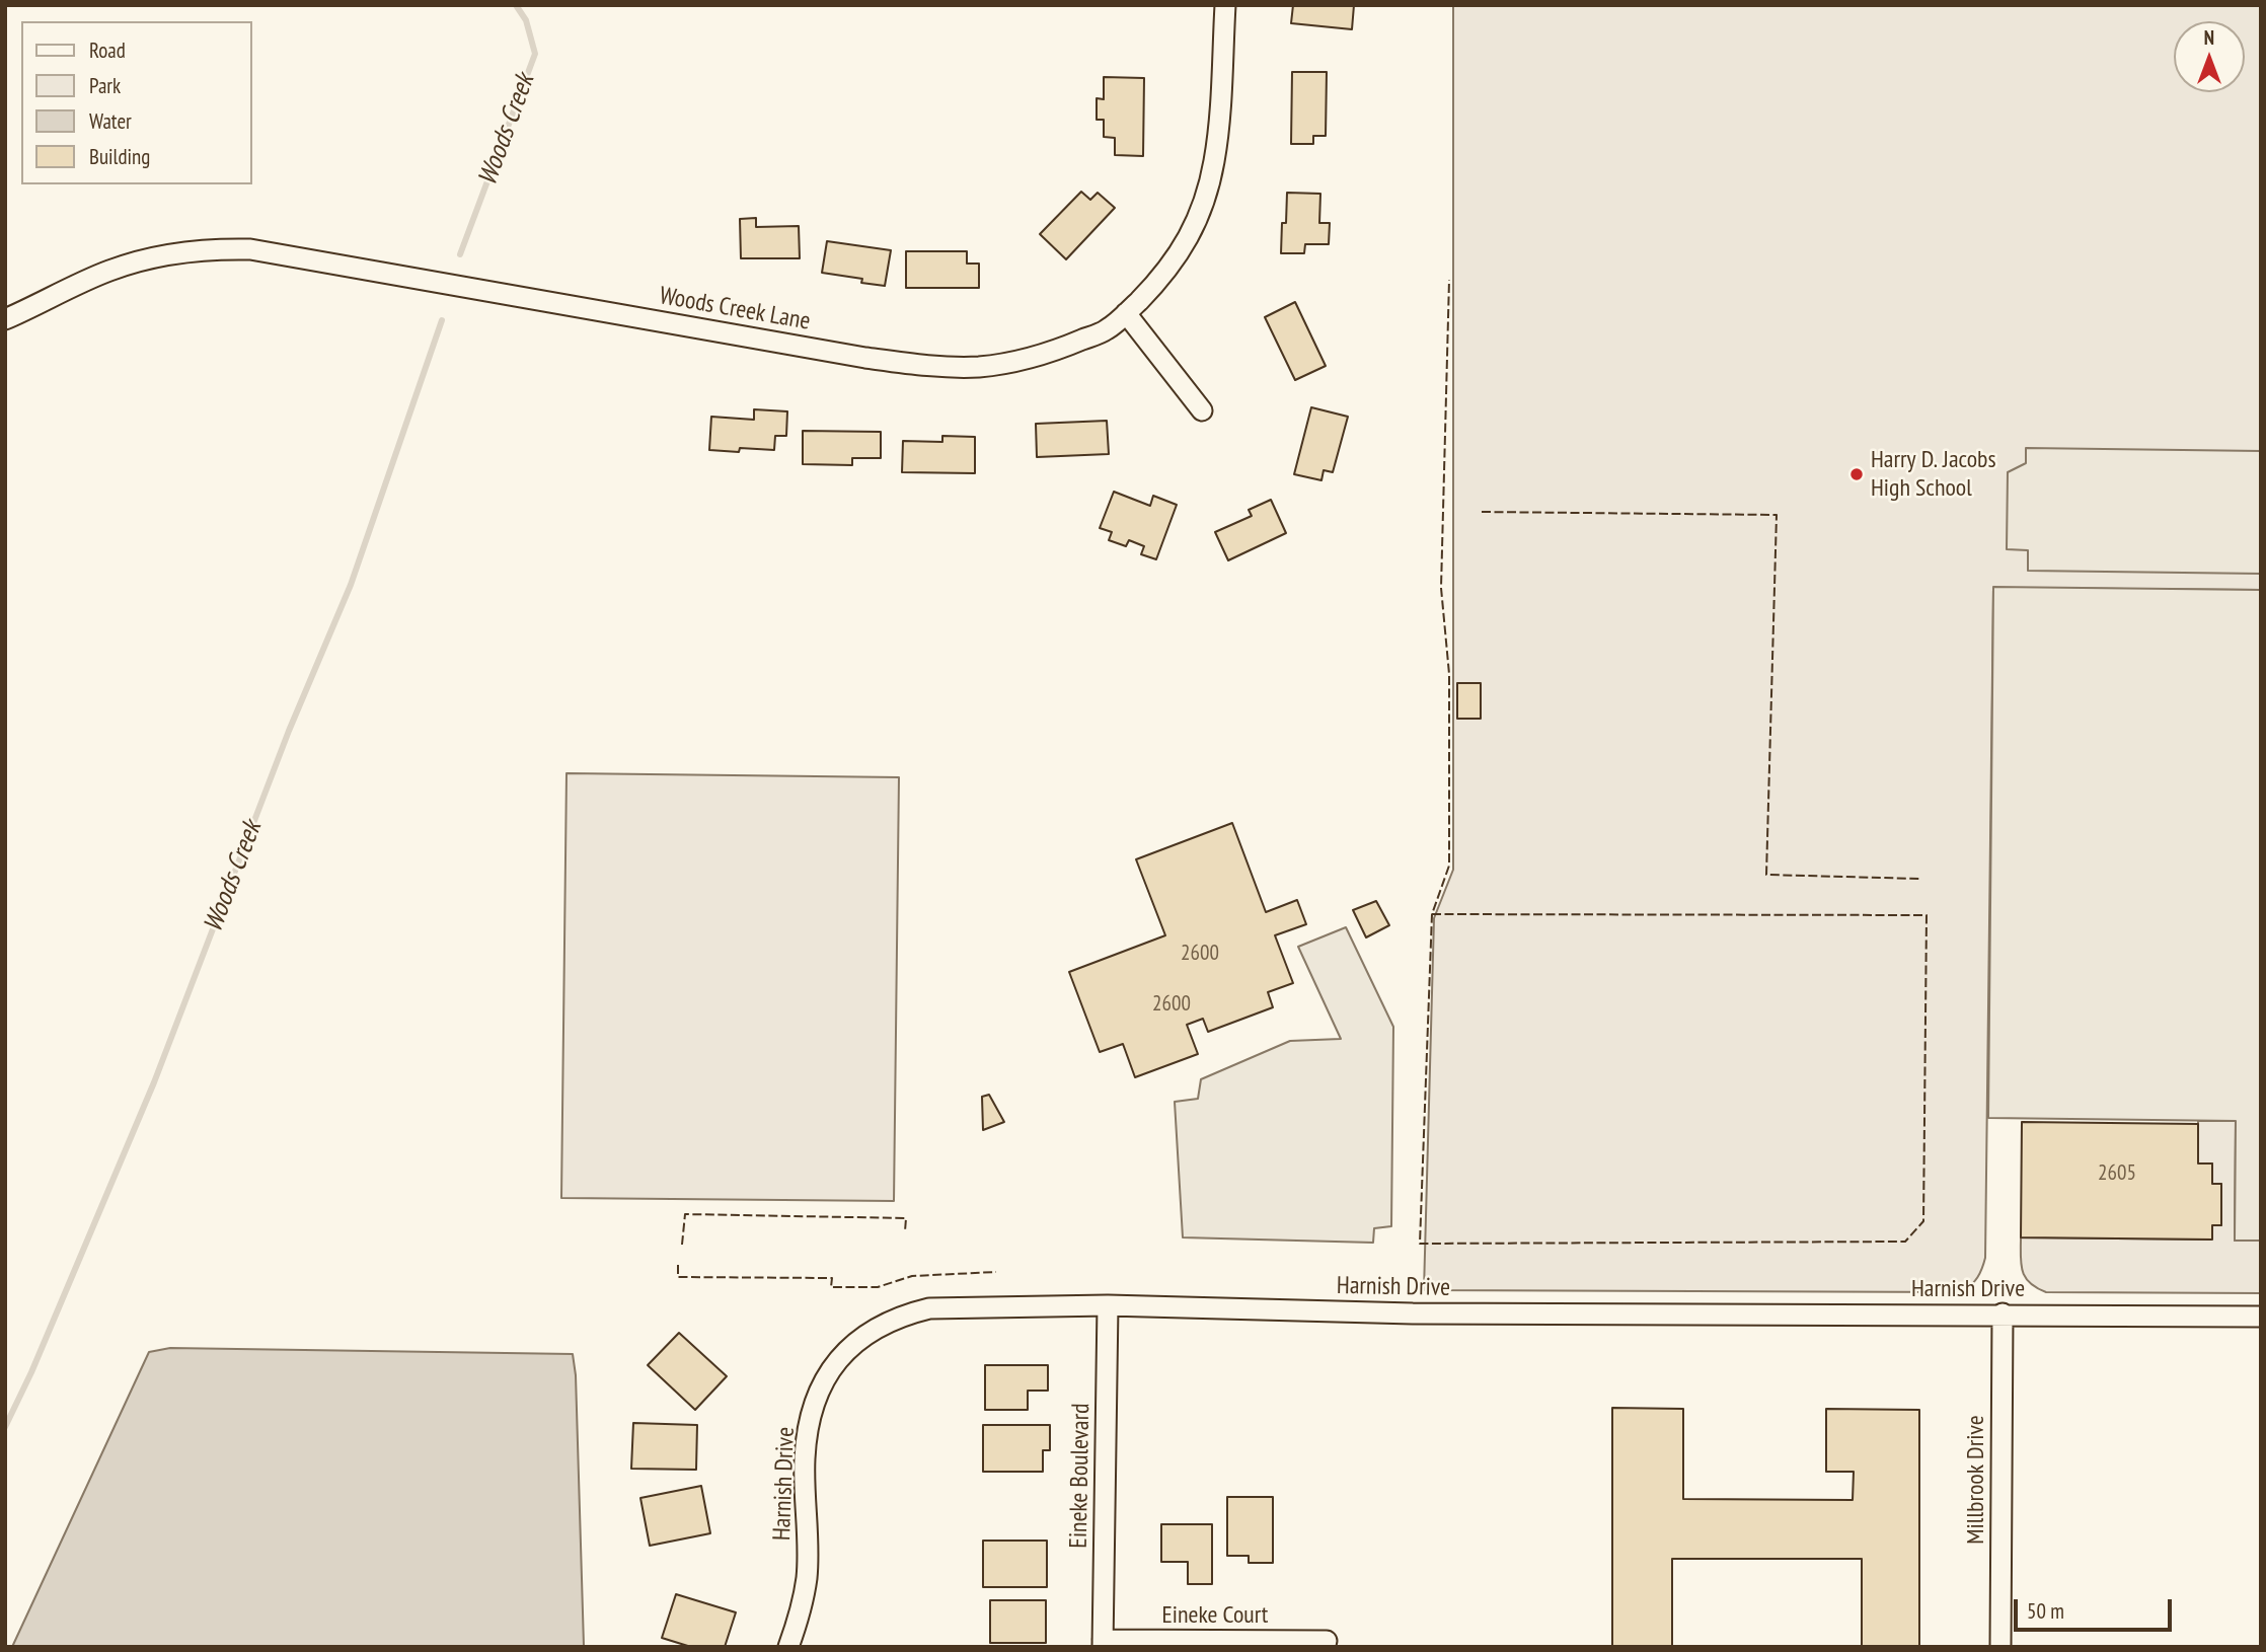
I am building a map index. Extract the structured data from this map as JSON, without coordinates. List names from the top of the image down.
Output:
{
  "streets": {
    "street": [
      "Woods Creek Lane",
      "Harnish Drive",
      "Eineke Boulevard",
      "Millbrook Drive",
      "Eineke Court"
    ]
  },
  "crossings": [
    ["Harnish Drive", "Eineke Boulevard"],
    ["Harnish Drive", "Millbrook Drive"],
    ["Eineke Boulevard", "Eineke Court"]
  ],
  "water": ["Woods Creek"],
  "places": ["Harry D. Jacobs High School"],
  "house_numbers": ["2600", "2600", "2605"],
  "legend": [
    "Road",
    "Park",
    "Water",
    "Building"
  ],
  "scale_bar": "50 m",
  "north": "top"
}
